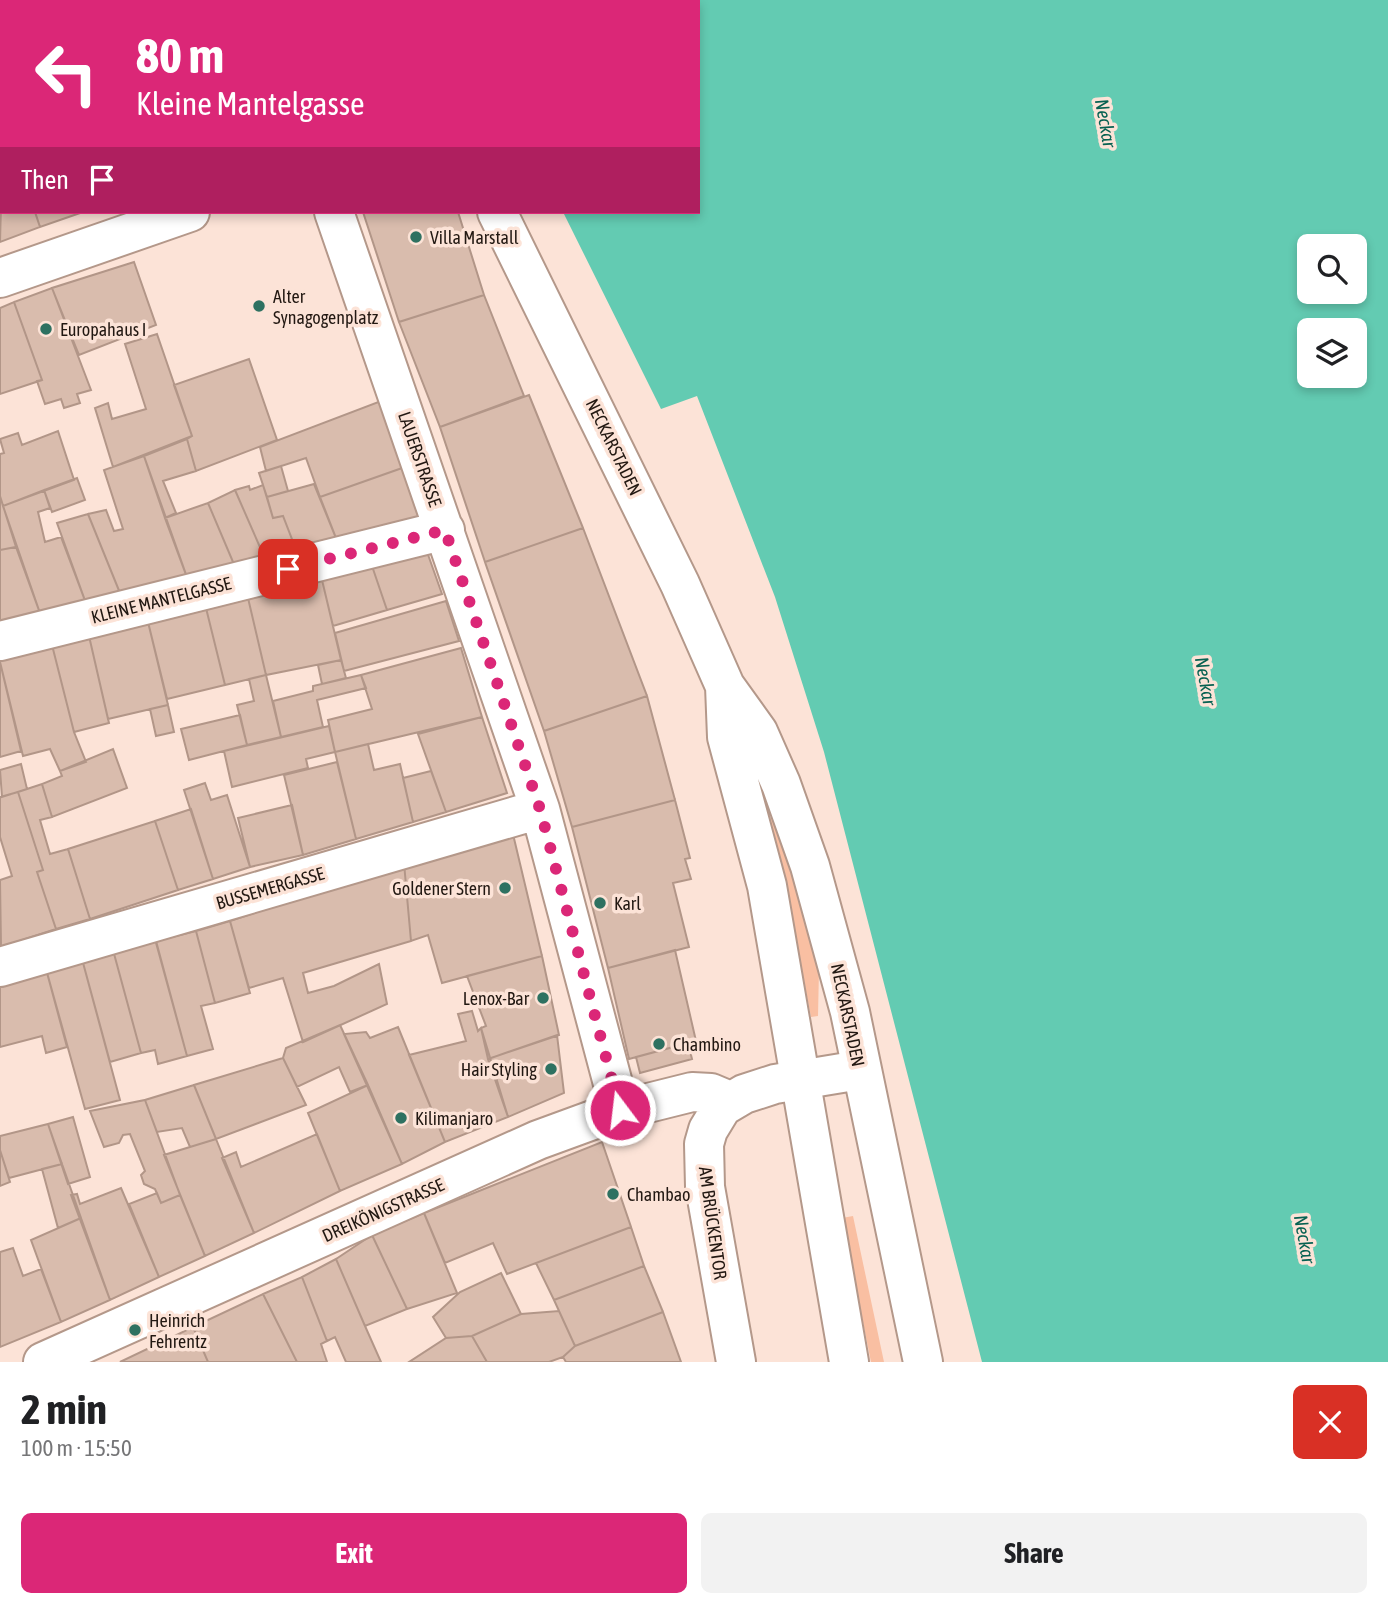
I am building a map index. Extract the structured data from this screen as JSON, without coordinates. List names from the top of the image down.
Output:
{
  "streets": {
    "street": [
      "NECKARSTADEN",
      "LAUERSTRASSE",
      "KLEINE MANTELGASSE",
      "BUSSEMERGASSE",
      "DREIKÖNIGSTRASSE",
      "AM BRÜCKENTOR"
    ]
  },
  "crossings": [
    ["LAUERSTRASSE", "KLEINE MANTELGASSE"],
    ["LAUERSTRASSE", "BUSSEMERGASSE"],
    ["LAUERSTRASSE", "DREIKÖNIGSTRASSE"],
    ["DREIKÖNIGSTRASSE", "AM BRÜCKENTOR"]
  ],
  "water": ["Neckar"],
  "places": [
    "Villa Marstall",
    "Alter Synagogenplatz",
    "Europahaus I",
    "Goldener Stern",
    "Karl",
    "Lenox-Bar",
    "Chambino",
    "Hair Styling",
    "Kilimanjaro",
    "Chambao",
    "Heinrich Fehrentz"
  ],
  "page": {
    "turn": ["80 m", "Kleine Mantelgasse"],
    "then": "Then",
    "heading": ["2 min", "100 m · 15:50"],
    "buttons": ["Exit", "Share"]
  }
}
